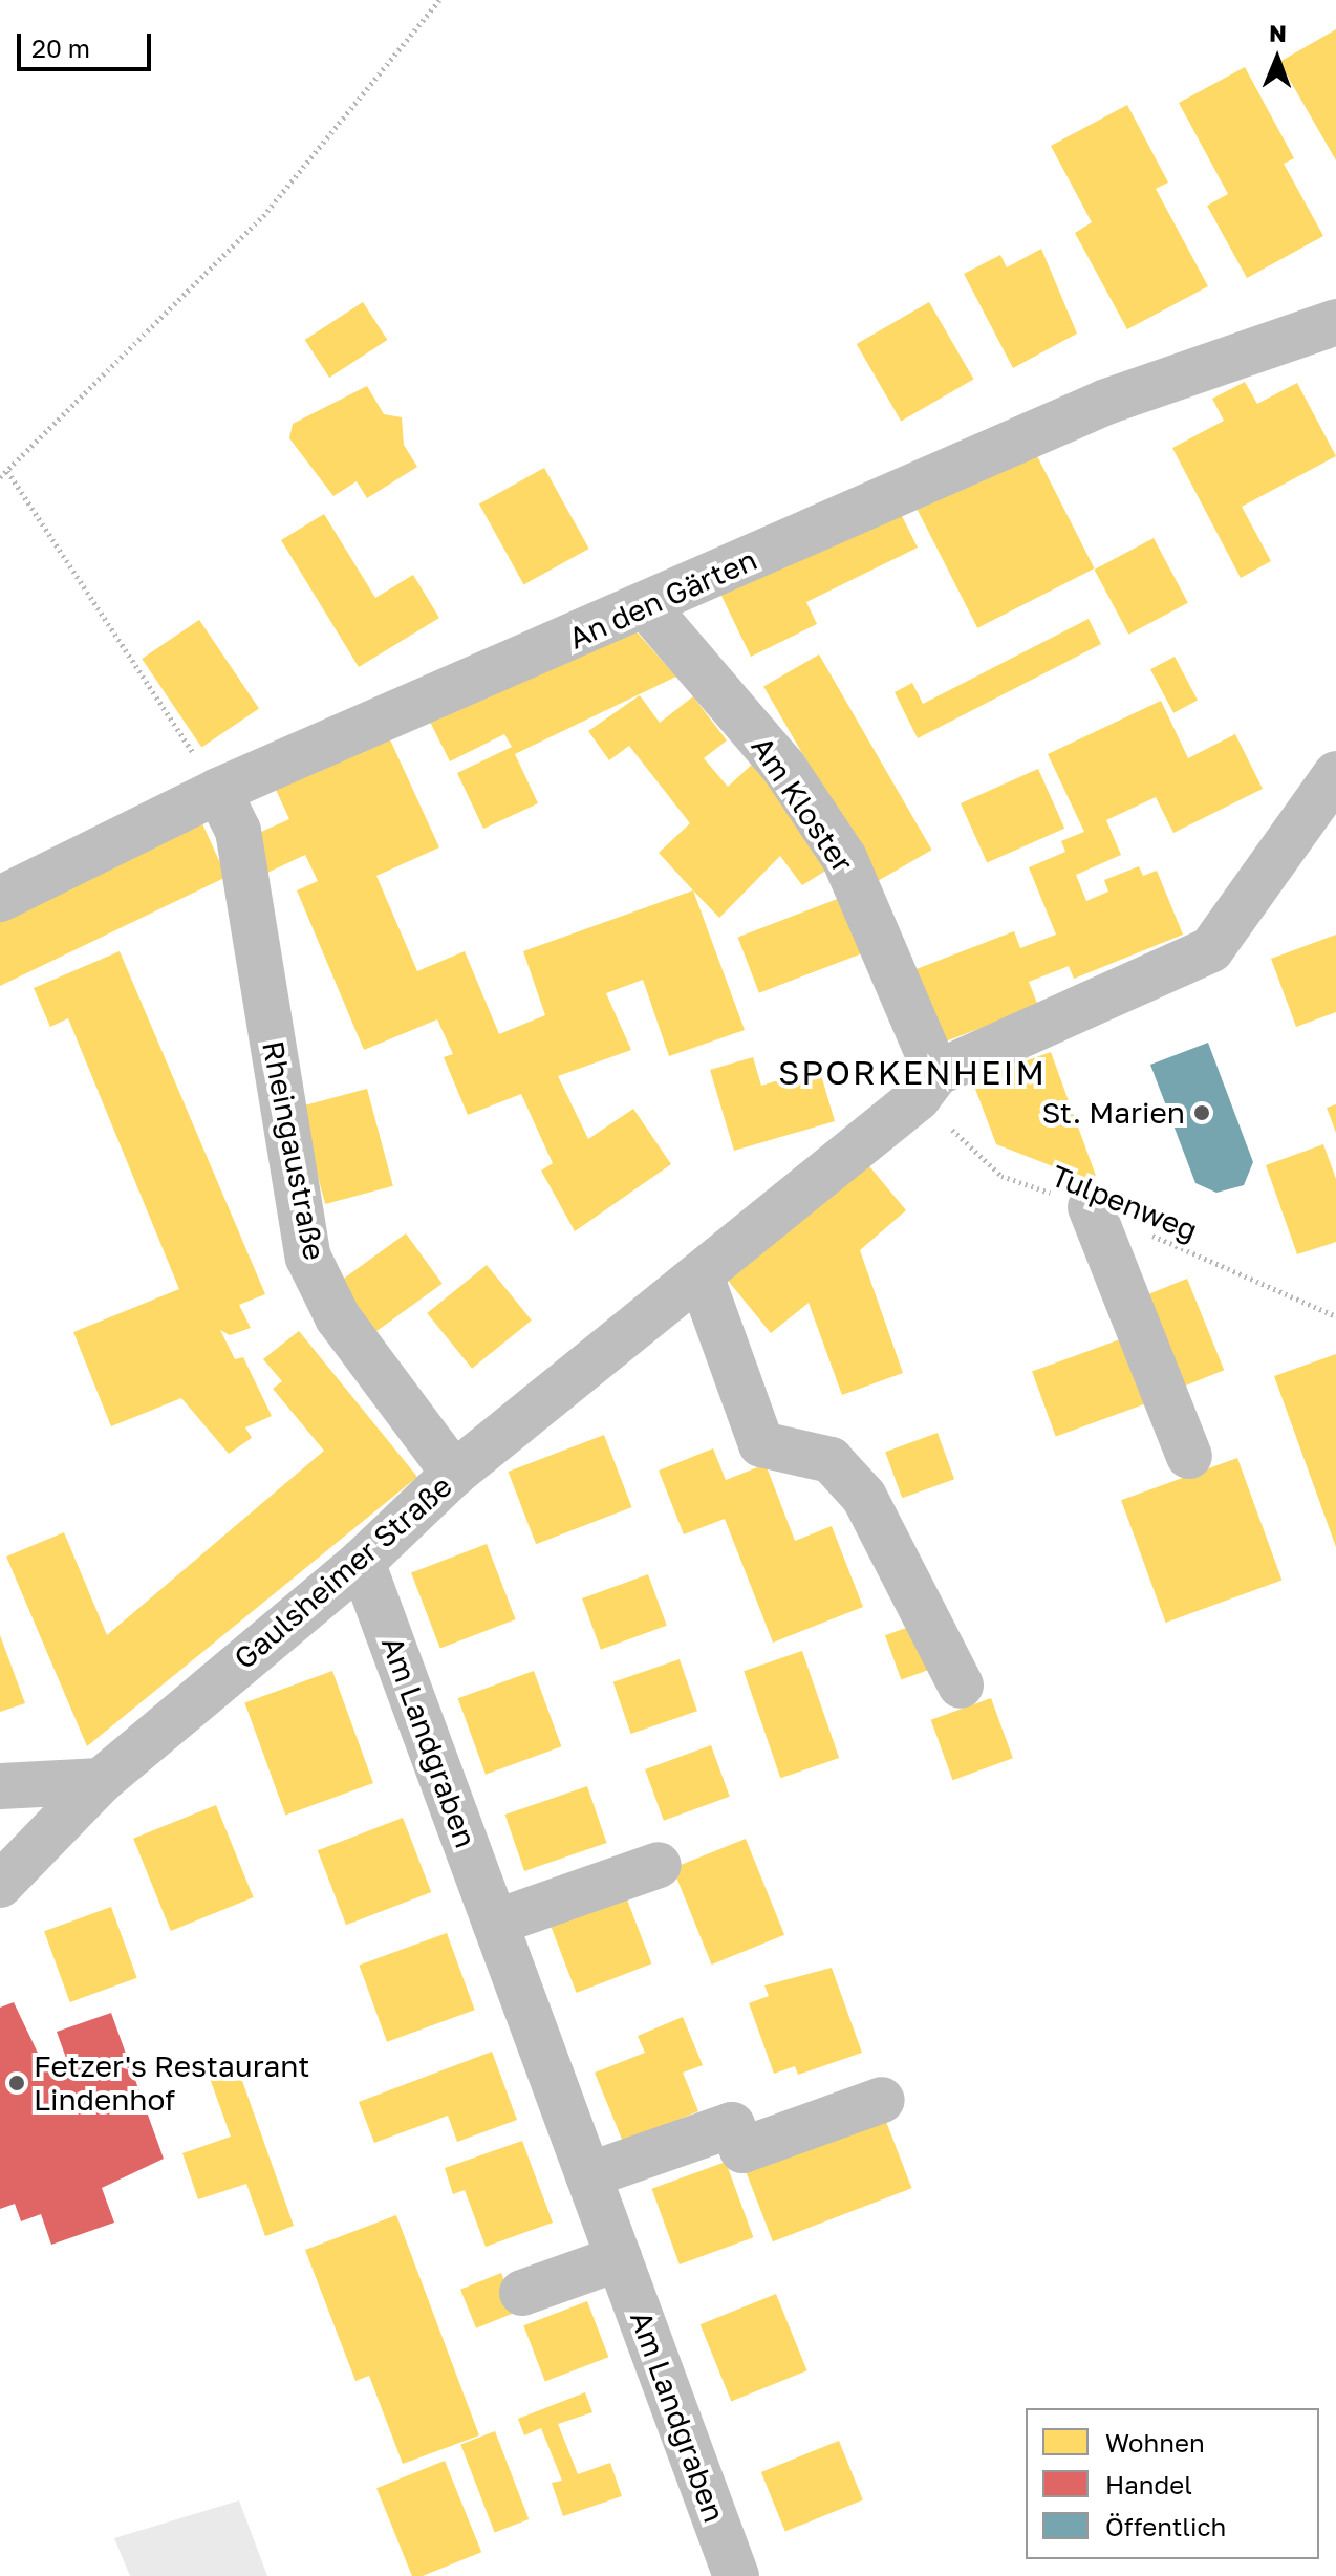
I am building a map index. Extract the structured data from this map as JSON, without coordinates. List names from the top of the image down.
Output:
{
  "streets": {
    "street": [
      "An den Gärten",
      "Am Kloster",
      "Rheingaustraße",
      "Gaulsheimer Straße",
      "Am Landgraben"
    ],
    "path": ["Tulpenweg"]
  },
  "crossings": [
    ["An den Gärten", "Am Kloster"],
    ["An den Gärten", "Rheingaustraße"],
    ["Am Kloster", "Tulpenweg"],
    ["Am Kloster", "Gaulsheimer Straße"],
    ["Rheingaustraße", "Gaulsheimer Straße"],
    ["Tulpenweg", "Gaulsheimer Straße"],
    ["Gaulsheimer Straße", "Am Landgraben"]
  ],
  "districts": ["SPORKENHEIM"],
  "places": ["St. Marien", "Fetzer's Restaurant Lindenhof"],
  "legend": ["Wohnen", "Handel", "Öffentlich"],
  "scale_bar": "20 m",
  "north": "top"
}
